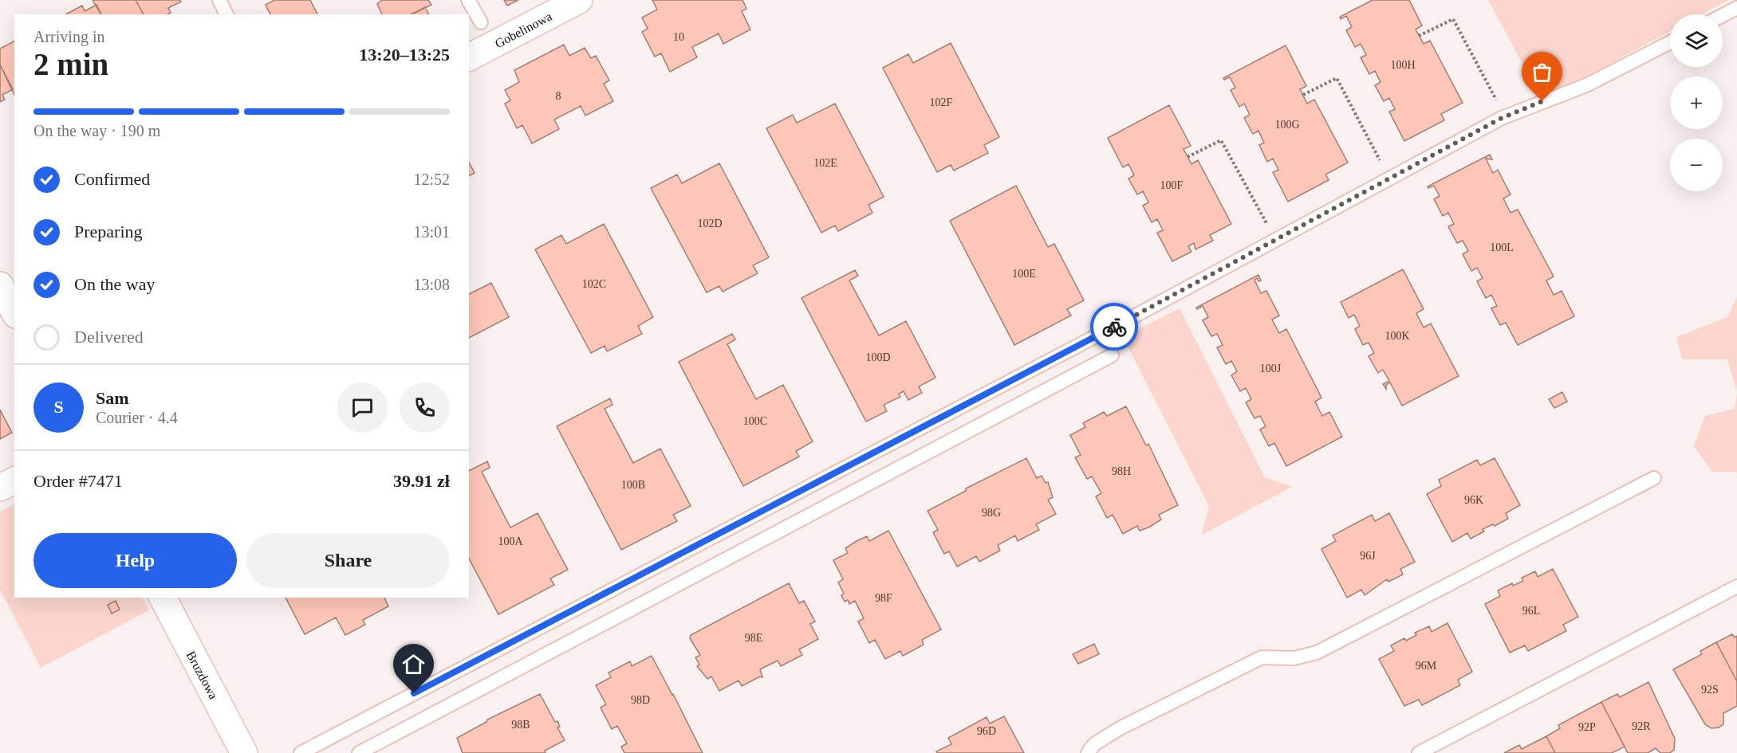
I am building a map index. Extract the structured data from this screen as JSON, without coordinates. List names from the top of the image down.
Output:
{
  "streets": {
    "street": ["Gobelinowa", "Bruzdowa"]
  },
  "house_numbers": [
    "10",
    "100H",
    "8",
    "102F",
    "100G",
    "102E",
    "100F",
    "102D",
    "100L",
    "100E",
    "102C",
    "100K",
    "100D",
    "100J",
    "100C",
    "98H",
    "100B",
    "96K",
    "98G",
    "100A",
    "96J",
    "98F",
    "96L",
    "98E",
    "96M",
    "92S",
    "98D",
    "98B",
    "92R",
    "92P",
    "96D"
  ],
  "page": {
    "map_buttons": ["+", "−"],
    "heading": ["2 min", "Arriving in", "13:20–13:25"],
    "panel": [
      "Sam",
      "Courier · 4.4",
      "Order #7471",
      "39.91 zł"
    ],
    "bar": "On the way · 190 m",
    "list": [
      ["Confirmed", "12:52"],
      ["Preparing", "13:01"],
      ["On the way", "13:08"],
      "Delivered"
    ],
    "round": "S",
    "buttons": ["Help", "Share"]
  }
}
